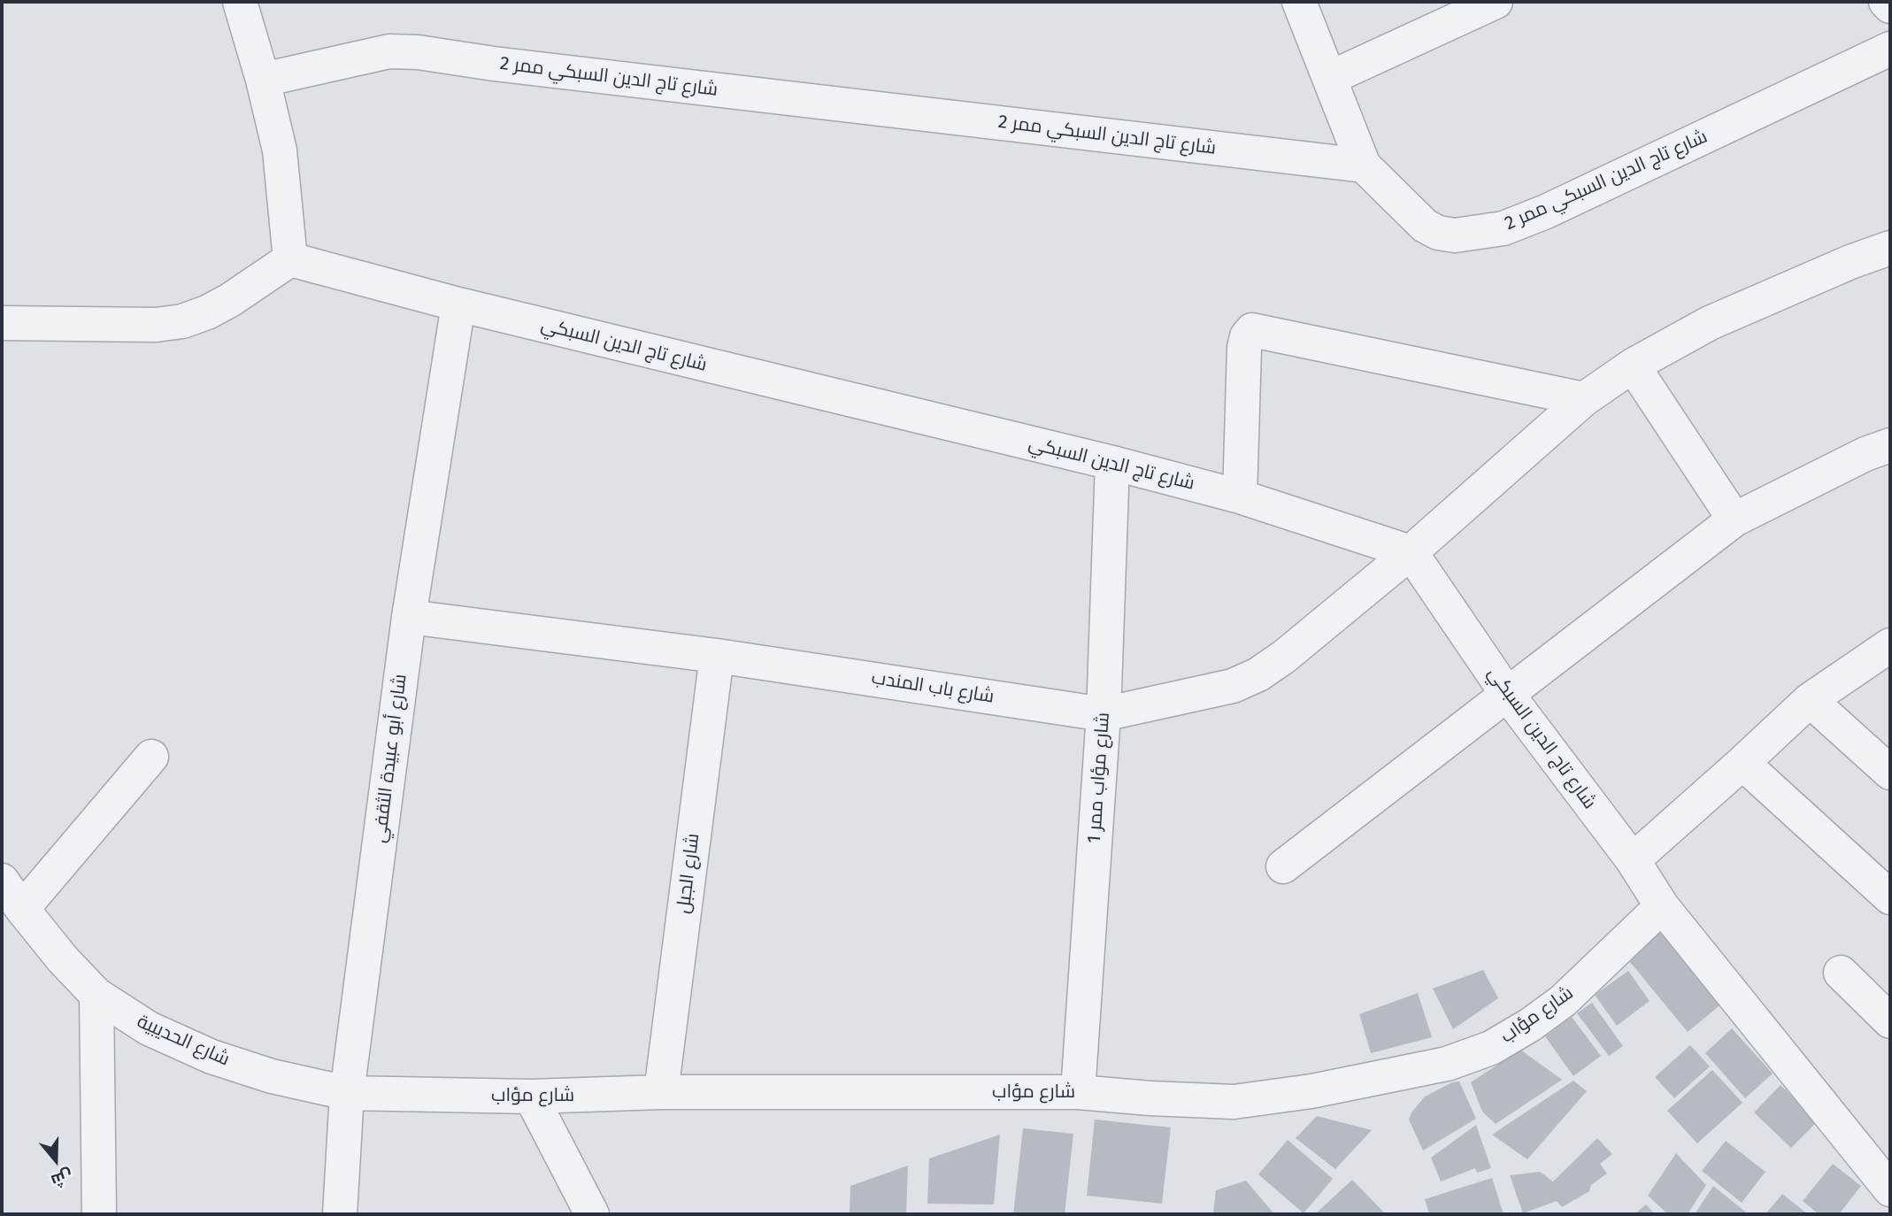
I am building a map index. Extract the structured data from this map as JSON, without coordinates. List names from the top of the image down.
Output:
{
  "streets": {
    "street": [
      "شارع تاج الدين السبكي ممر 2",
      "شارع تاج الدين السبكي",
      "شارع باب المندب",
      "شارع أبو عبيدة الثقفي",
      "شارع مؤاب ممر 1",
      "شارع الجبل",
      "شارع مؤاب",
      "شارع الحديبية"
    ]
  },
  "crossings": [
    ["شارع تاج الدين السبكي", "شارع باب المندب"],
    ["شارع تاج الدين السبكي", "شارع أبو عبيدة الثقفي"],
    ["شارع تاج الدين السبكي", "شارع مؤاب ممر 1"],
    ["شارع تاج الدين السبكي", "شارع مؤاب"],
    ["شارع باب المندب", "شارع أبو عبيدة الثقفي"],
    ["شارع باب المندب", "شارع مؤاب ممر 1"],
    ["شارع باب المندب", "شارع الجبل"],
    ["شارع أبو عبيدة الثقفي", "شارع مؤاب"],
    ["شارع أبو عبيدة الثقفي", "شارع الحديبية"],
    ["شارع مؤاب ممر 1", "شارع مؤاب"],
    ["شارع الجبل", "شارع مؤاب"],
    ["شارع مؤاب", "شارع الحديبية"]
  ],
  "north": "bottom"
}
